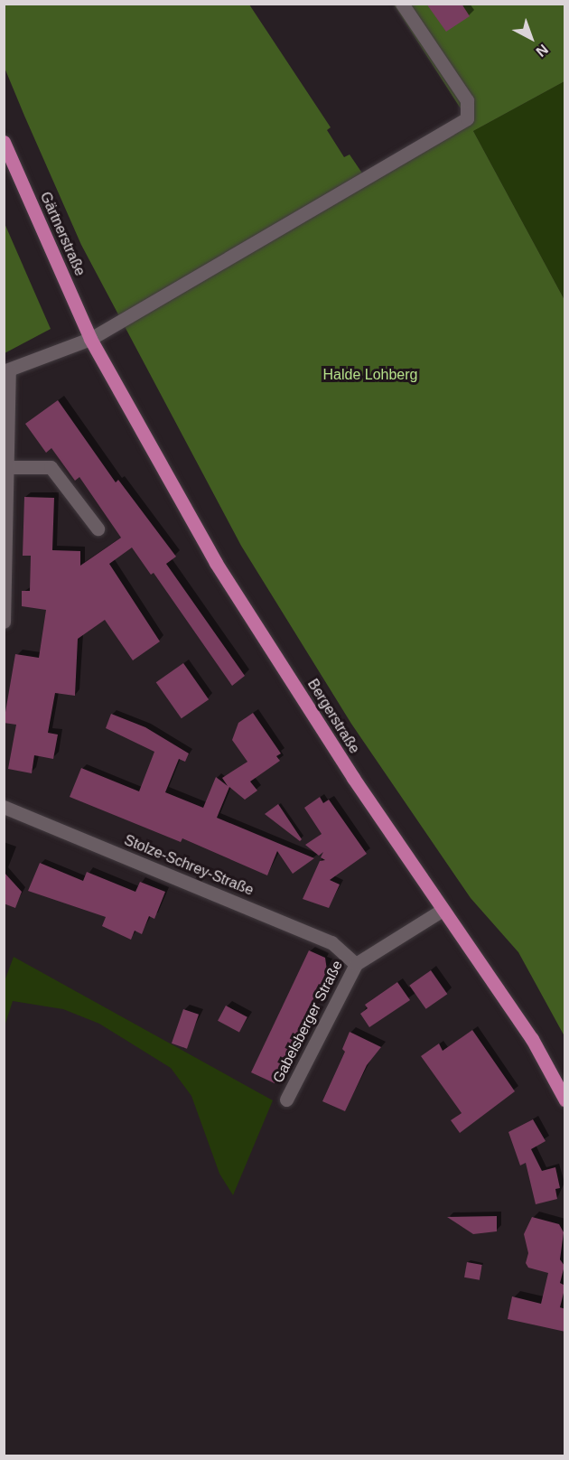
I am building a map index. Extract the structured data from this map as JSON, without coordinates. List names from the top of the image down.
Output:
{
  "streets": {
    "main road": ["Gärtnerstraße", "Bergerstraße"],
    "street": ["Stolze-Schrey-Straße", "Gabelsberger Straße"]
  },
  "crossings": [
    ["Gärtnerstraße", "Bergerstraße"],
    ["Bergerstraße", "Gabelsberger Straße"],
    ["Stolze-Schrey-Straße", "Gabelsberger Straße"]
  ],
  "parks": ["Halde Lohberg"],
  "north": "bottom right"
}
